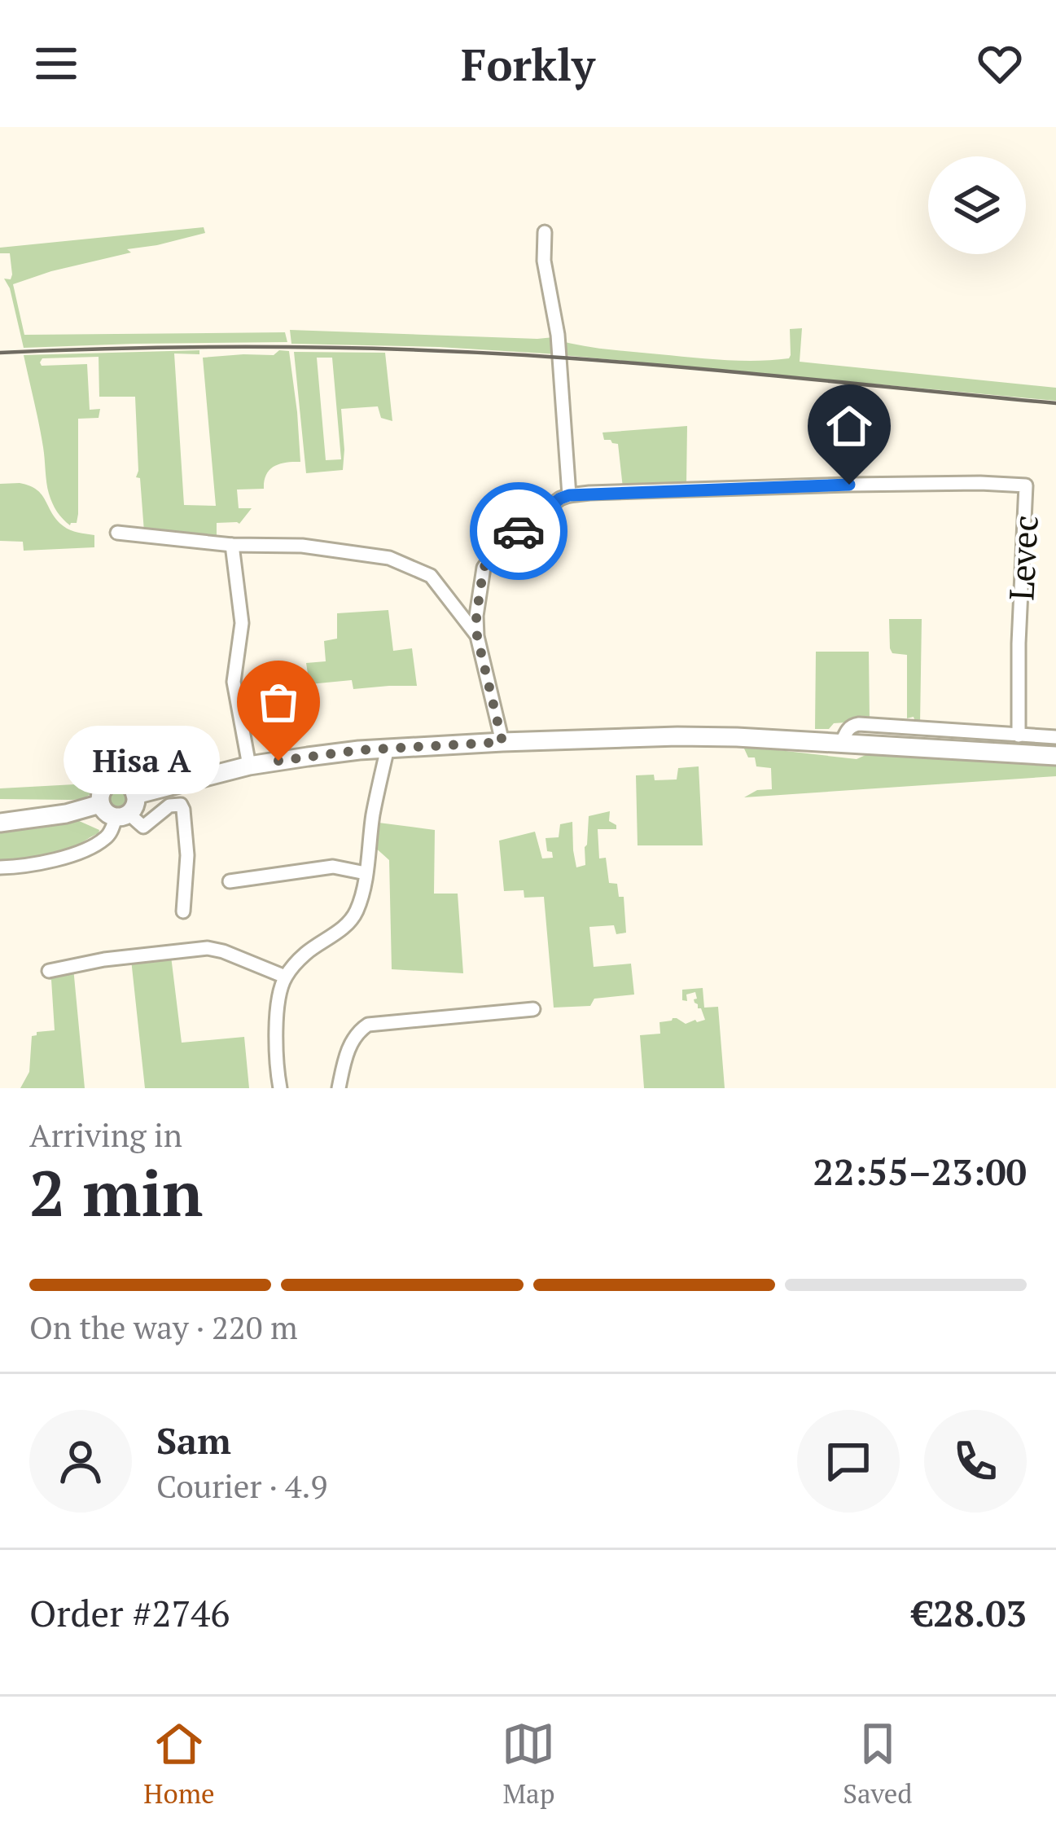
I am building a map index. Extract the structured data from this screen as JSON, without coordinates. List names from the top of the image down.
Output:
{
  "streets": {
    "street": ["Levec"]
  },
  "places": ["Hisa A"],
  "page": {
    "header": "Forkly",
    "bubble": "Hisa A",
    "heading": ["2 min", "Arriving in", "22:55–23:00"],
    "panel": [
      "Sam",
      "Courier · 4.9",
      "Order #2746",
      "€28.03"
    ],
    "bar": "On the way · 220 m",
    "tabs": ["Home", "Map", "Saved"]
  }
}
